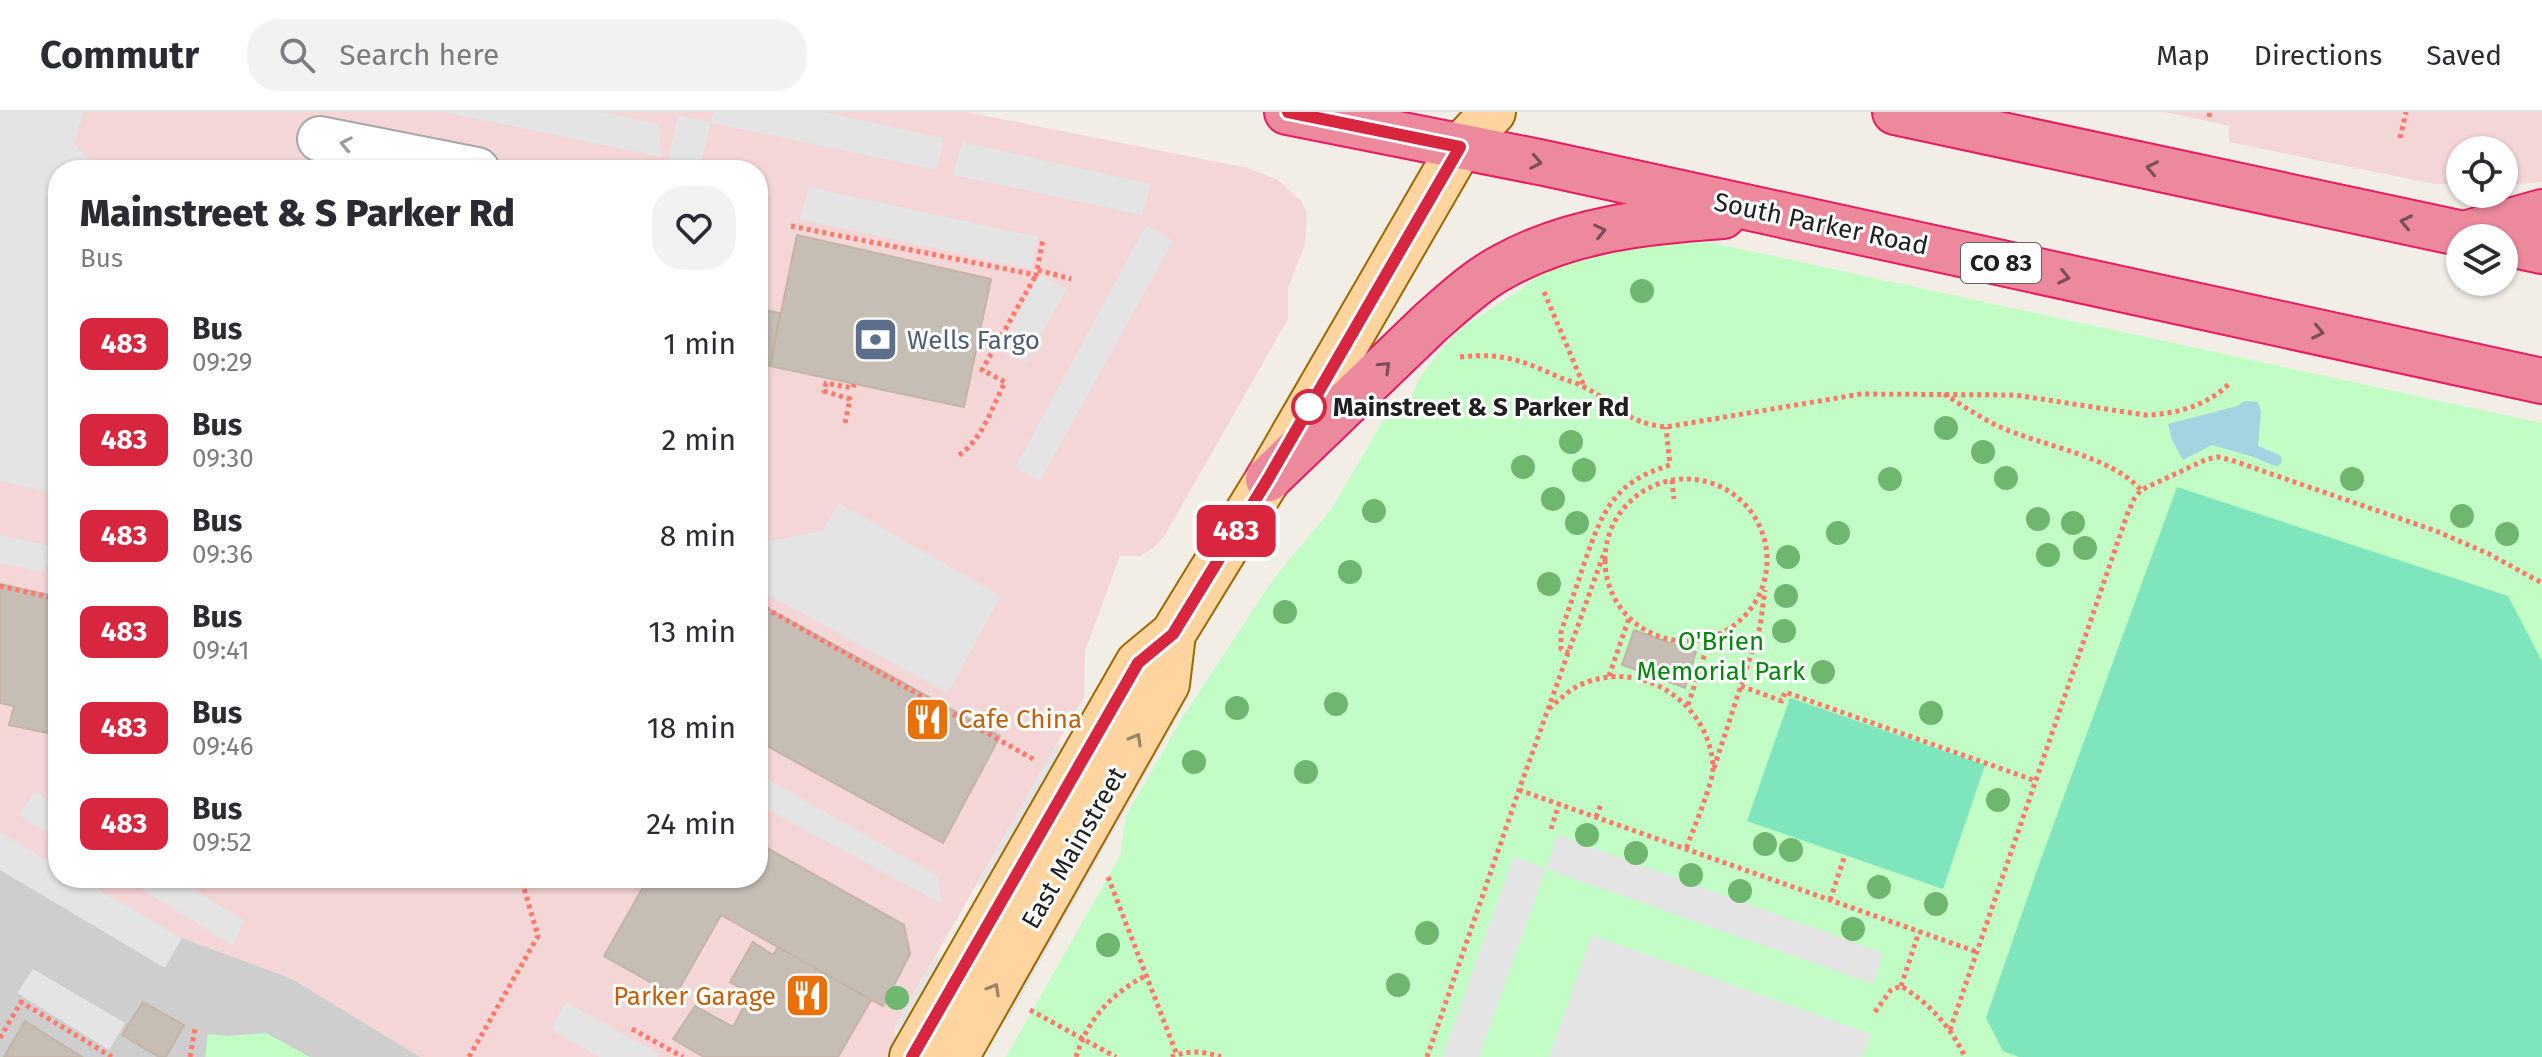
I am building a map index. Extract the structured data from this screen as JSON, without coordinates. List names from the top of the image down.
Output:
{
  "streets": {
    "highway": ["South Parker Road", "CO 83"],
    "main road": ["East Mainstreet"]
  },
  "crossings": [
    ["South Parker Road", "East Mainstreet"]
  ],
  "parks": ["O'Brien Memorial Park"],
  "places": {
    "bank": ["Wells Fargo"],
    "other": ["Mainstreet & S Parker Rd"],
    "restaurant": ["Cafe China", "Parker Garage"]
  },
  "lines": ["bus line 483"],
  "page": {
    "header": "Commutr",
    "search": "Search here",
    "nav": ["Map", "Directions", "Saved"],
    "on_map": "483",
    "heading": ["Mainstreet & S Parker Rd", "Bus"],
    "list": [
      {
        "mark": "483",
        "name": "Bus",
        "note": "09:29",
        "value": "1 min"
      },
      {
        "mark": "483",
        "name": "Bus",
        "note": "09:30",
        "value": "2 min"
      },
      {
        "mark": "483",
        "name": "Bus",
        "note": "09:36",
        "value": "8 min"
      },
      {
        "mark": "483",
        "name": "Bus",
        "note": "09:41",
        "value": "13 min"
      },
      {
        "mark": "483",
        "name": "Bus",
        "note": "09:46",
        "value": "18 min"
      },
      {
        "mark": "483",
        "name": "Bus",
        "note": "09:52",
        "value": "24 min"
      }
    ]
  }
}
